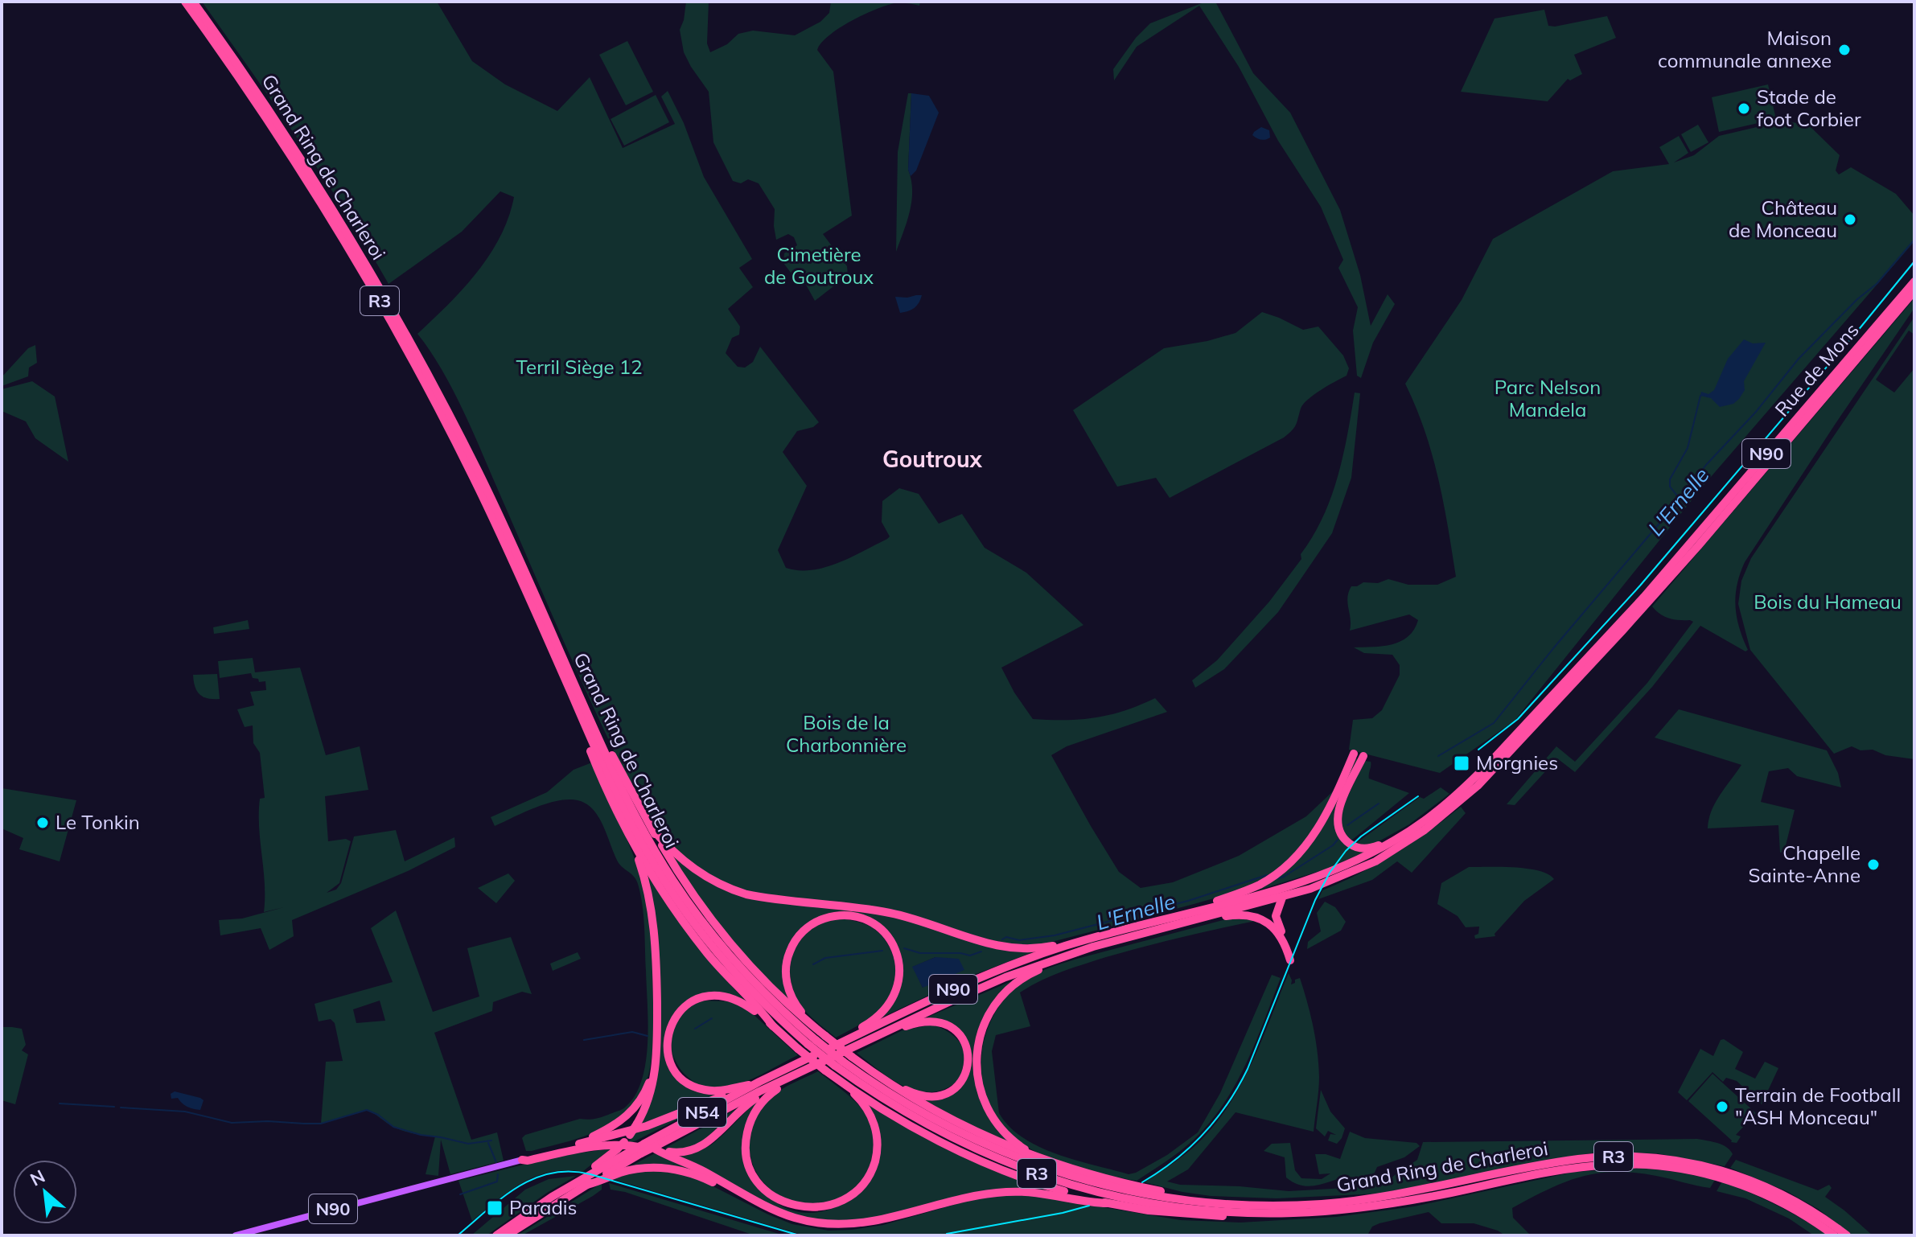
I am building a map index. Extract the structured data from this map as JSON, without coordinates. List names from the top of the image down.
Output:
{
  "streets": {
    "highway": [
      "Grand Ring de Charleroi",
      "R3",
      "Rue de Mons",
      "N90",
      "N54"
    ]
  },
  "crossings": [
    ["Rue de Mons", "N90"],
    ["N90", "N54"]
  ],
  "districts": ["Goutroux"],
  "water": ["L'Ernelle"],
  "parks": [
    "Cimetière de Goutroux",
    "Terril Siège 12",
    "Parc Nelson Mandela",
    "Bois du Hameau",
    "Bois de la Charbonnière"
  ],
  "places": {
    "other": [
      "Maison communale annexe",
      "Stade de foot Corbier",
      "Château de Monceau",
      "Le Tonkin",
      "Chapelle Sainte-Anne",
      "Terrain de Football \"ASH Monceau\""
    ],
    "transit": ["Morgnies", "Paradis"]
  },
  "north": "top left"
}
